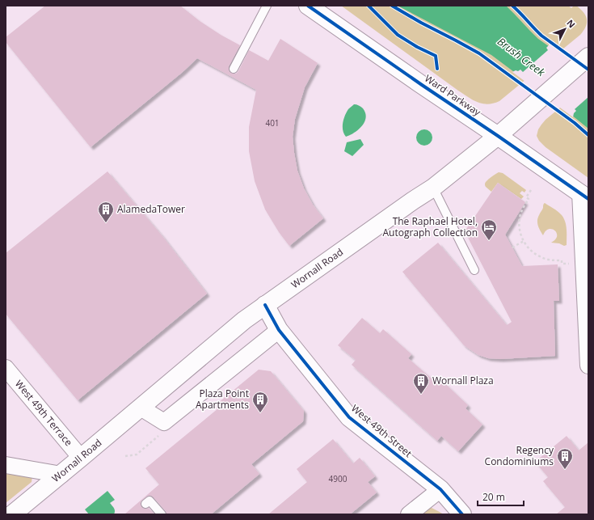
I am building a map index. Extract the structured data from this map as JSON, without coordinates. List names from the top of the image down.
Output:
{
  "streets": {
    "main road": ["Ward Parkway", "Wornall Road", "West 49th Street"],
    "street": ["West 49th Terrace"]
  },
  "crossings": [
    ["Ward Parkway", "Wornall Road"],
    ["Wornall Road", "West 49th Terrace"],
    ["Wornall Road", "West 49th Street"]
  ],
  "water": ["Brush Creek"],
  "places": {
    "building": [
      "AlamedaTower",
      "Wornall Plaza",
      "Plaza Point Apartments",
      "Regency Condominiums"
    ],
    "hotel": ["The Raphael Hotel, Autograph Collection"]
  },
  "house_numbers": ["401", "4900"],
  "scale_bar": "20 m",
  "north": "top right"
}
